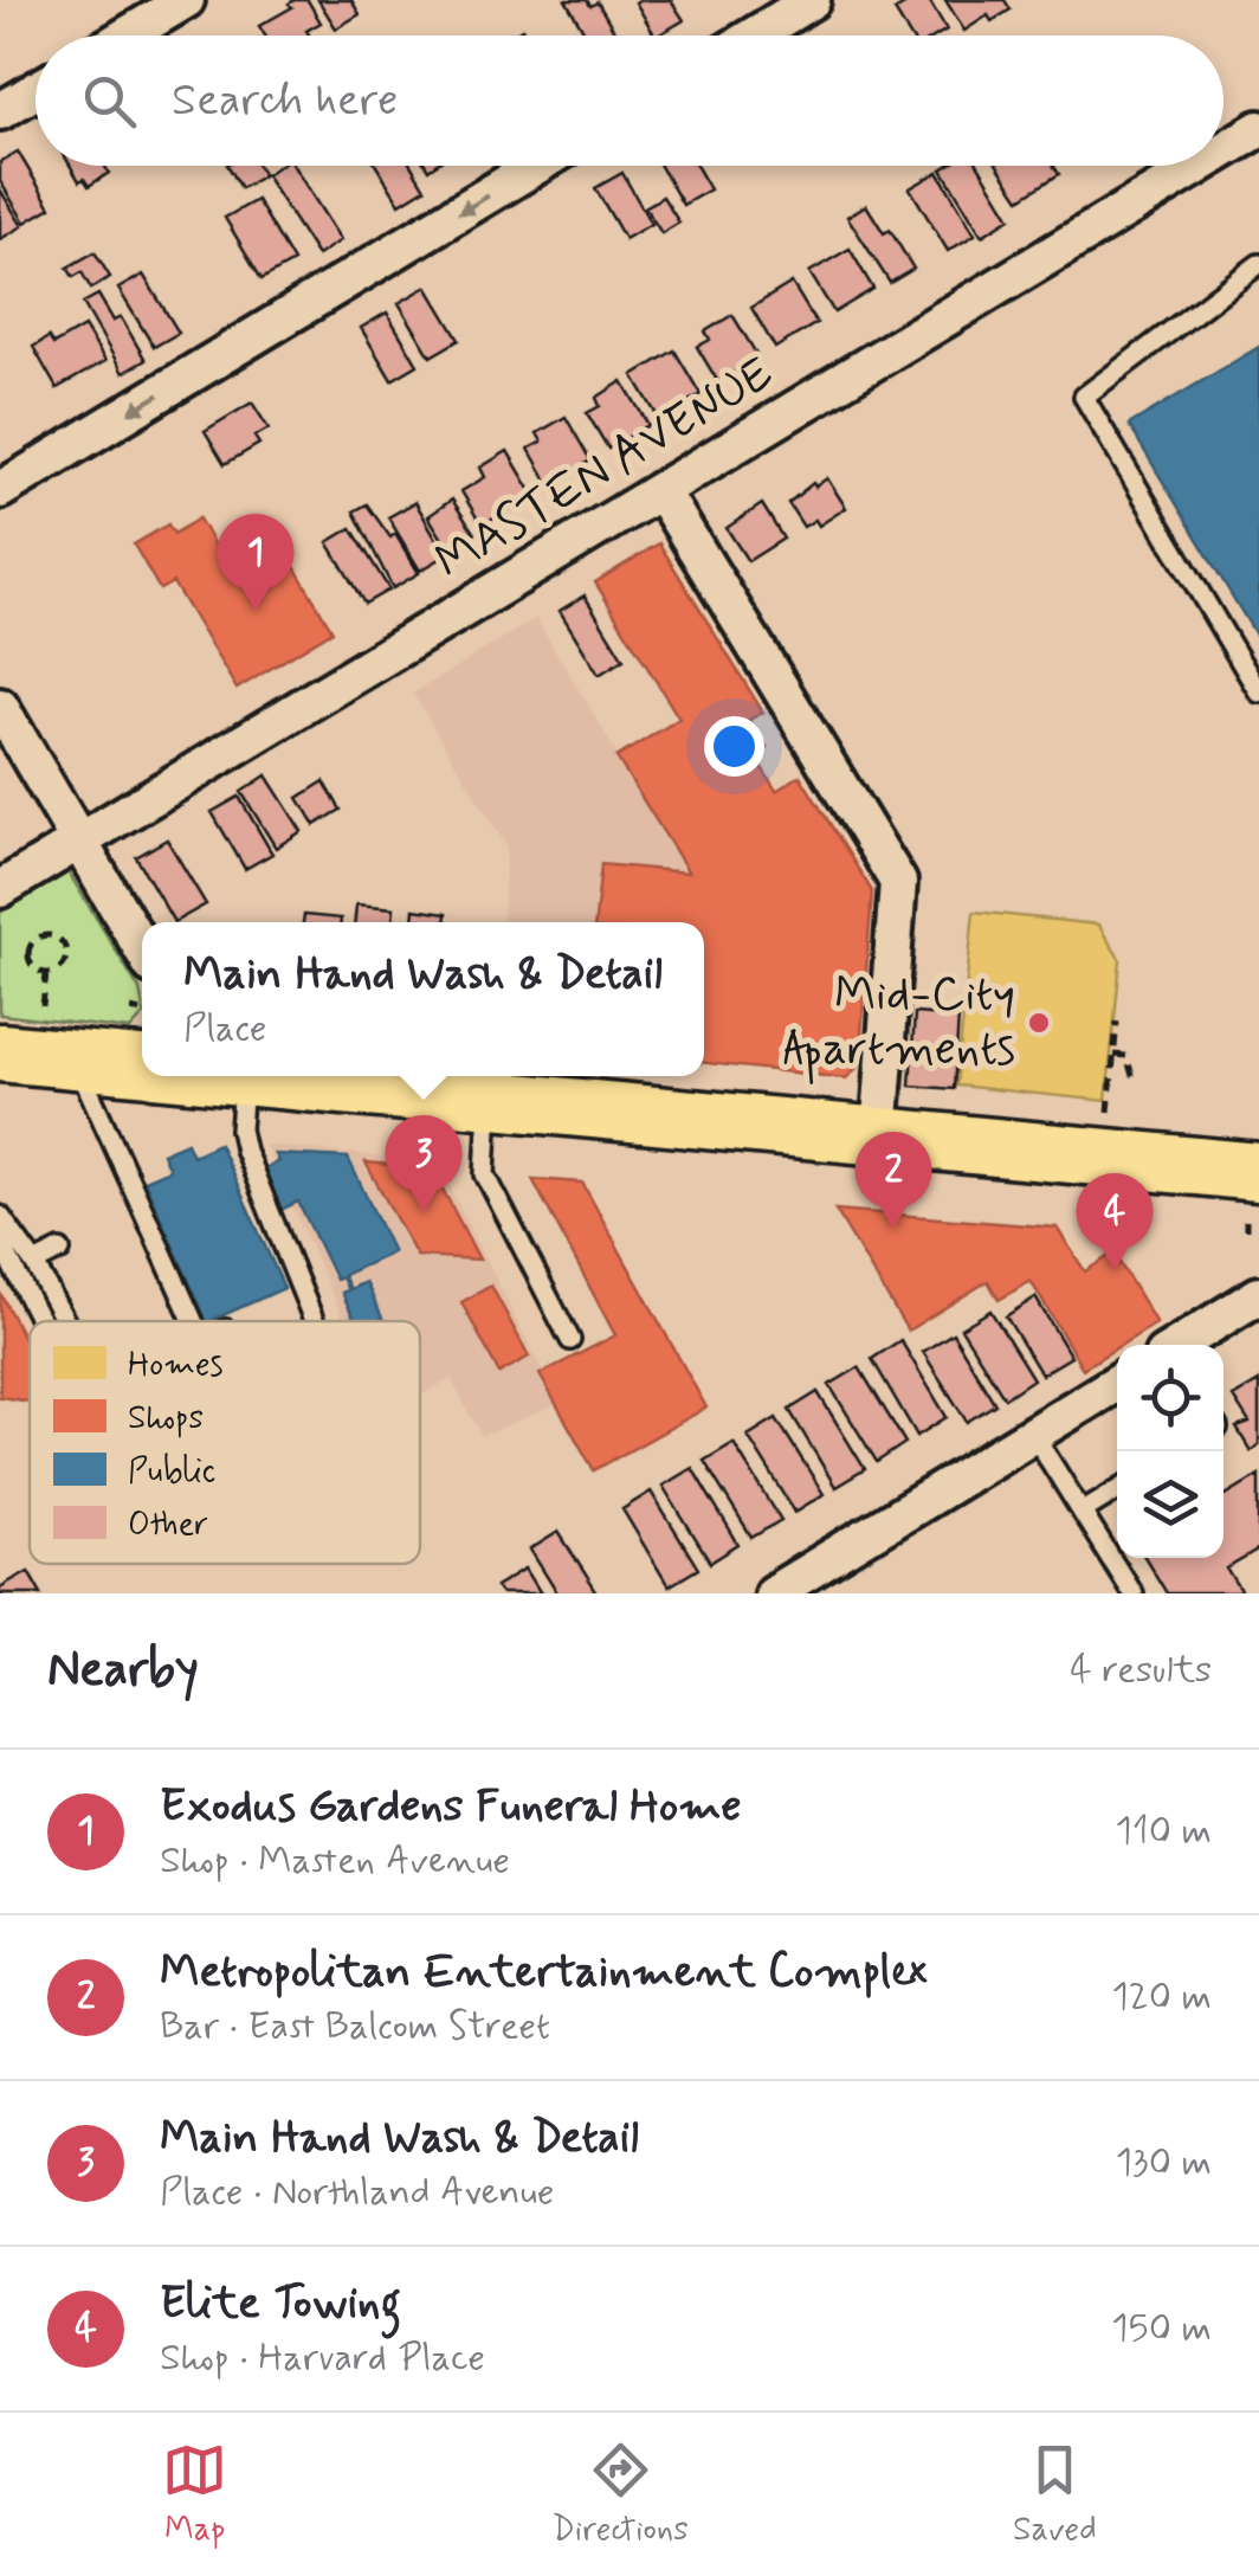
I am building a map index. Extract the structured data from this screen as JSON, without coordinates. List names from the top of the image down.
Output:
{
  "streets": {
    "street": ["MASTEN AVENUE"]
  },
  "places": ["Mid-City Apartments"],
  "legend": [
    "Homes",
    "Shops",
    "Public",
    "Other"
  ],
  "page": {
    "search": "Search here",
    "pins": [
      "1",
      "3",
      "2",
      "4"
    ],
    "popup": ["Main Hand Wash & Detail", "Place"],
    "heading": ["Nearby", "4 results"],
    "list": [
      {
        "mark": "1",
        "name": "Exodus Gardens Funeral Home",
        "note": "Shop · Masten Avenue",
        "value": "110 m"
      },
      {
        "mark": "2",
        "name": "Metropolitan Entertainment Complex",
        "note": "Bar · East Balcom Street",
        "value": "120 m"
      },
      {
        "mark": "3",
        "name": "Main Hand Wash & Detail",
        "note": "Place · Northland Avenue",
        "value": "130 m"
      },
      {
        "mark": "4",
        "name": "Elite Towing",
        "note": "Shop · Harvard Place",
        "value": "150 m"
      }
    ],
    "nav": ["Map", "Directions", "Saved"]
  }
}
